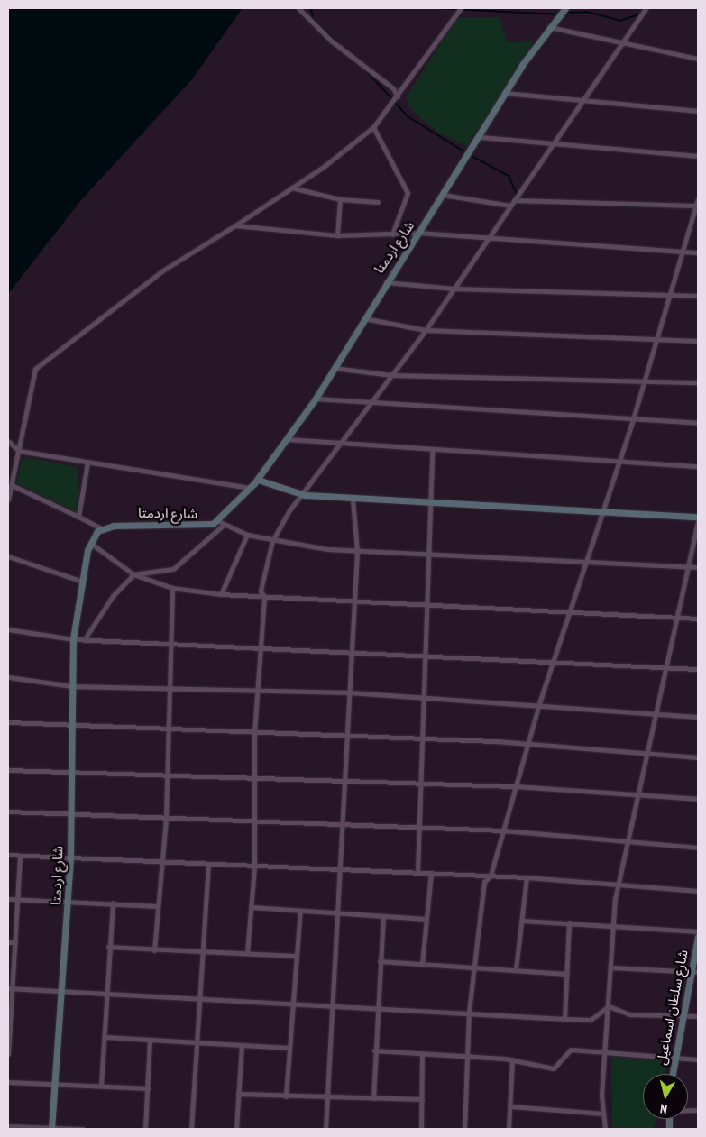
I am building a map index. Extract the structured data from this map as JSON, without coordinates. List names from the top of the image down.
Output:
{
  "streets": {
    "main road": ["شارع اردمتا", "شارع سلطان اسماعيل"]
  },
  "north": "bottom"
}
